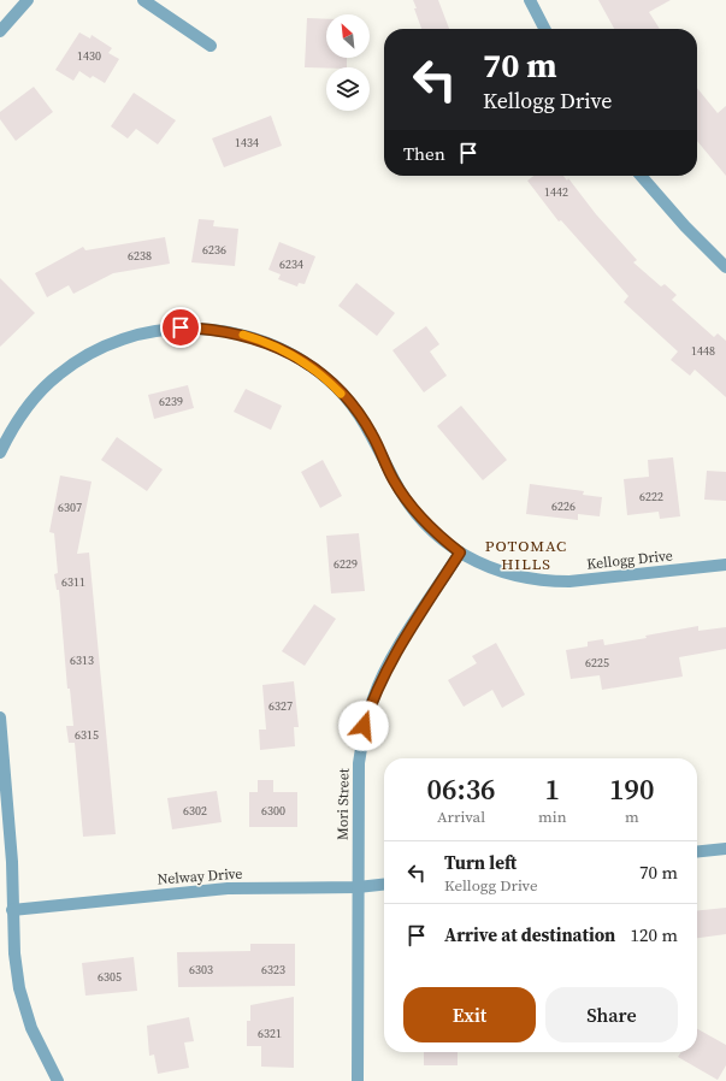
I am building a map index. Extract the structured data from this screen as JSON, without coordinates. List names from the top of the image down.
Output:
{
  "streets": {
    "street": ["Kellogg Drive", "Mori Street", "Nelway Drive"]
  },
  "crossings": [
    ["Kellogg Drive", "Mori Street"],
    ["Mori Street", "Nelway Drive"]
  ],
  "districts": ["POTOMAC HILLS"],
  "house_numbers": [
    "1430",
    "1434",
    "1442",
    "6236",
    "6238",
    "6234",
    "1448",
    "6239",
    "6222",
    "6226",
    "6307",
    "6229",
    "6311",
    "6313",
    "6225",
    "6327",
    "6315",
    "6302",
    "6300",
    "6303",
    "6323",
    "6305",
    "6321"
  ],
  "north": "top left",
  "page": {
    "turn": ["70 m", "Kellogg Drive"],
    "then": "Then",
    "eta": [
      "06:36",
      "Arrival",
      "1",
      "min",
      "190",
      "m"
    ],
    "list": [
      {
        "name": "Turn left",
        "note": "Kellogg Drive",
        "value": "70 m"
      },
      {
        "name": "Arrive at destination",
        "value": "120 m"
      }
    ],
    "buttons": ["Exit", "Share"]
  }
}
